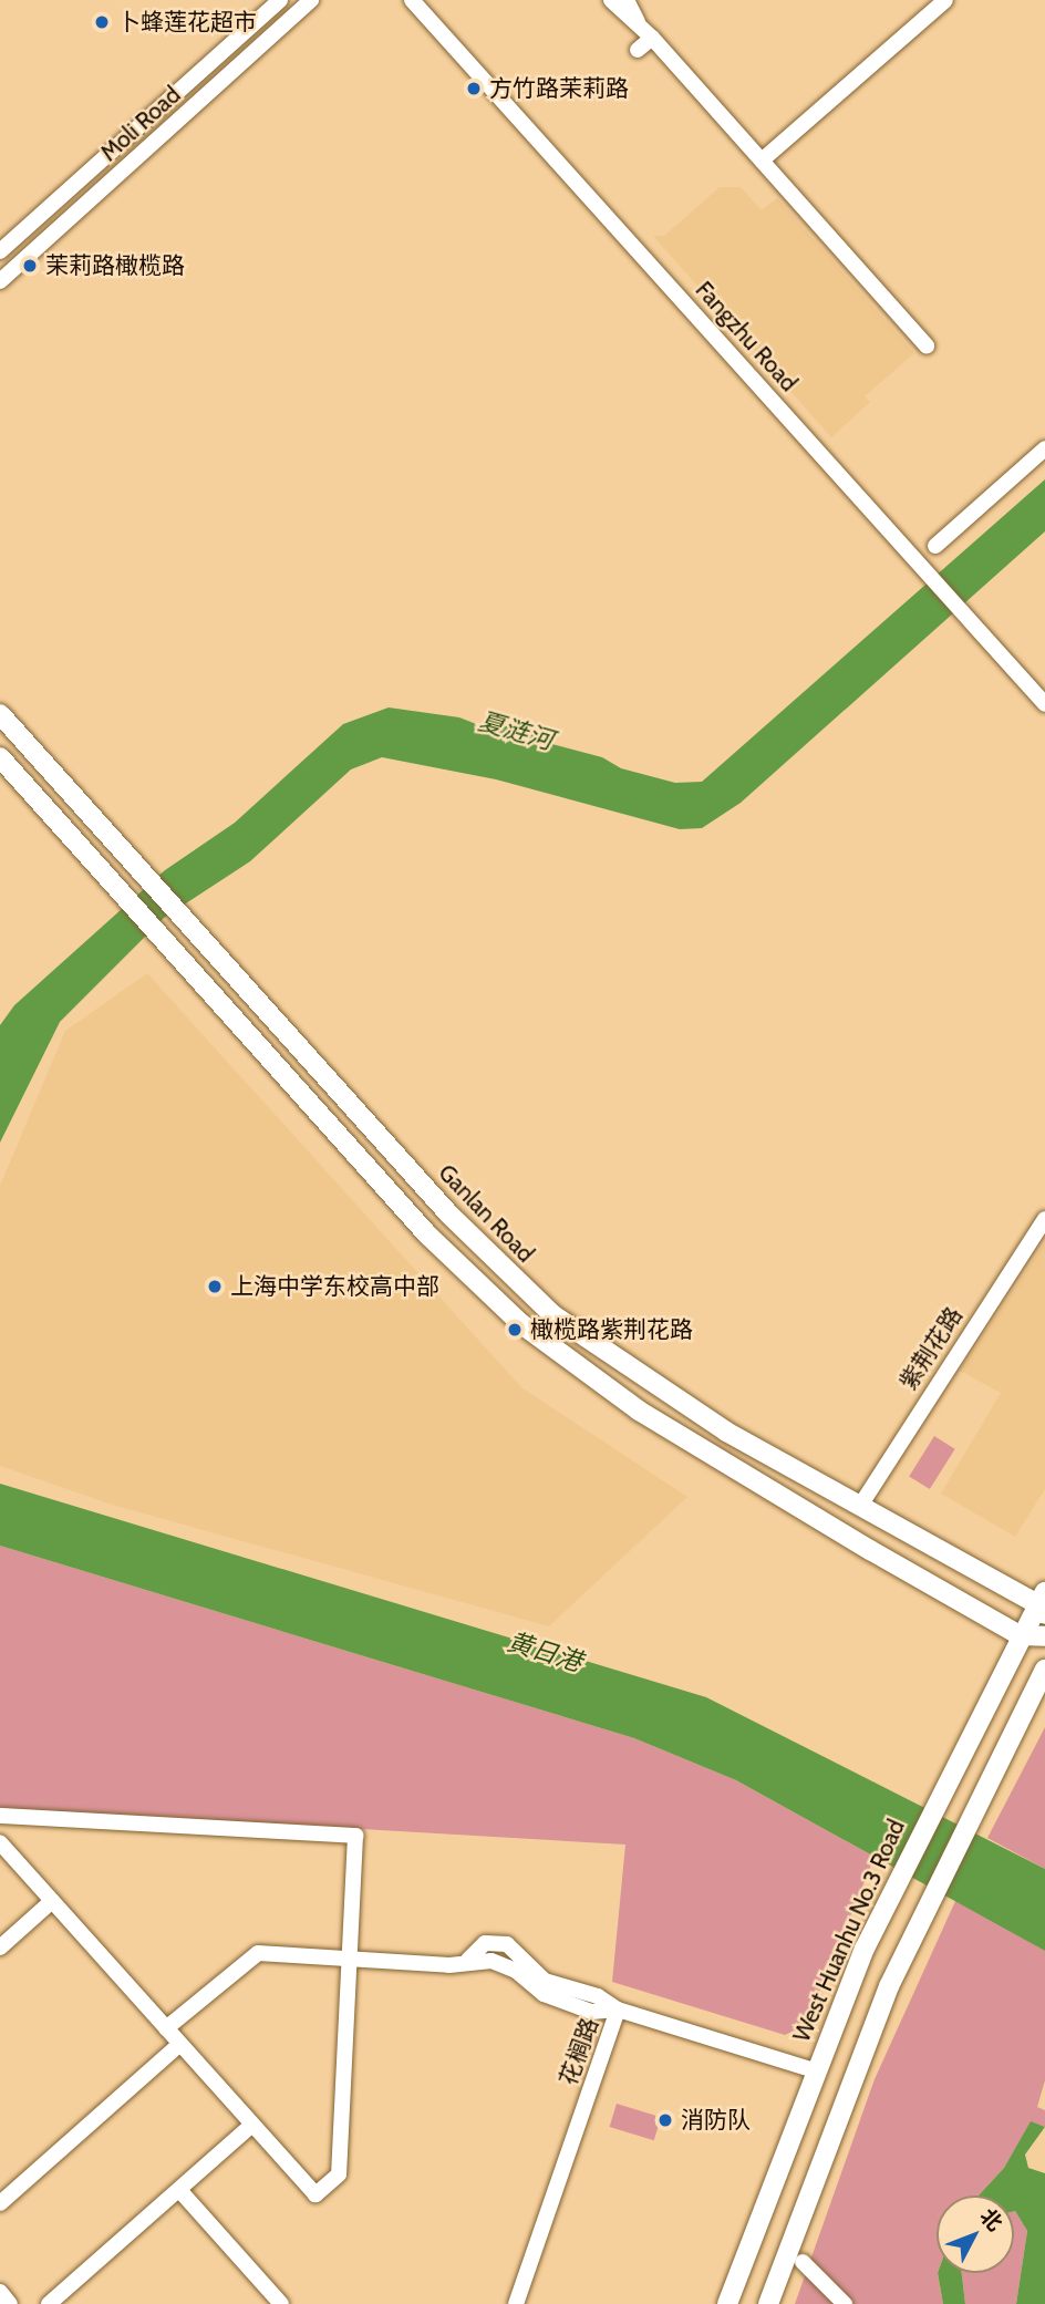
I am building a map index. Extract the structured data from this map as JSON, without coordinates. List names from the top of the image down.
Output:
{
  "streets": {
    "main road": ["Ganlan Road", "West Huanhu No.3 Road"],
    "street": [
      "Moli Road",
      "Fangzhu Road",
      "紫荆花路",
      "花榈路"
    ]
  },
  "crossings": [
    ["Ganlan Road", "紫荆花路"],
    ["Ganlan Road", "West Huanhu No.3 Road"],
    ["West Huanhu No.3 Road", "花榈路"]
  ],
  "water": ["夏涟河", "黄日港"],
  "places": [
    "卜蜂莲花超市",
    "方竹路茉莉路",
    "茉莉路橄榄路",
    "上海中学东校高中部",
    "橄榄路紫荆花路",
    "消防队"
  ],
  "north": "top right"
}
